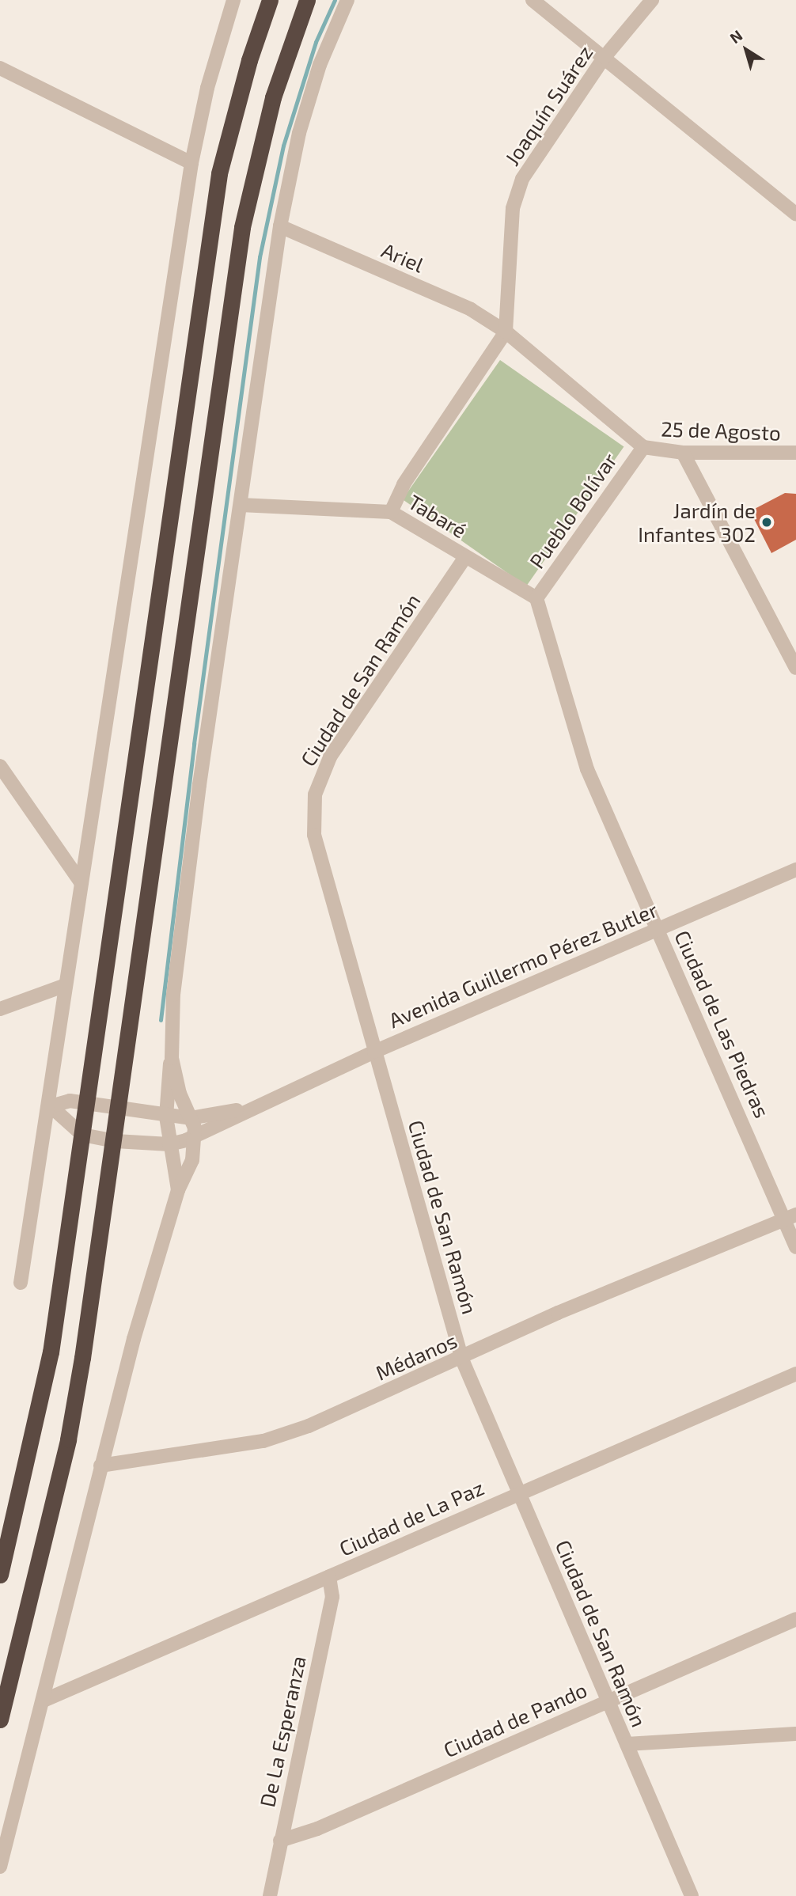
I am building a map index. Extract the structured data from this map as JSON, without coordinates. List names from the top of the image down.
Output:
{
  "streets": {
    "street": [
      "Joaquín Suárez",
      "Ariel",
      "25 de Agosto",
      "Pueblo Bolívar",
      "Tabaré",
      "Ciudad de San Ramón",
      "Avenida Guillermo Pérez Butler",
      "Ciudad de Las Piedras",
      "Médanos",
      "Ciudad de La Paz",
      "Ciudad de Pando",
      "De La Esperanza"
    ]
  },
  "crossings": [
    ["Joaquín Suárez", "Ariel"],
    ["Ariel", "25 de Agosto"],
    ["Ariel", "Pueblo Bolívar"],
    ["25 de Agosto", "Pueblo Bolívar"],
    ["Pueblo Bolívar", "Tabaré"],
    ["Pueblo Bolívar", "Ciudad de Las Piedras"],
    ["Tabaré", "Ciudad de San Ramón"],
    ["Tabaré", "Ciudad de Las Piedras"],
    ["Ciudad de San Ramón", "Avenida Guillermo Pérez Butler"],
    ["Ciudad de San Ramón", "Médanos"],
    ["Ciudad de San Ramón", "Ciudad de La Paz"],
    ["Ciudad de San Ramón", "Ciudad de Pando"],
    ["Avenida Guillermo Pérez Butler", "Ciudad de Las Piedras"],
    ["Ciudad de Las Piedras", "Médanos"],
    ["Ciudad de La Paz", "De La Esperanza"],
    ["Ciudad de Pando", "De La Esperanza"]
  ],
  "places": ["Jardín de Infantes 302"],
  "north": "top left"
}
